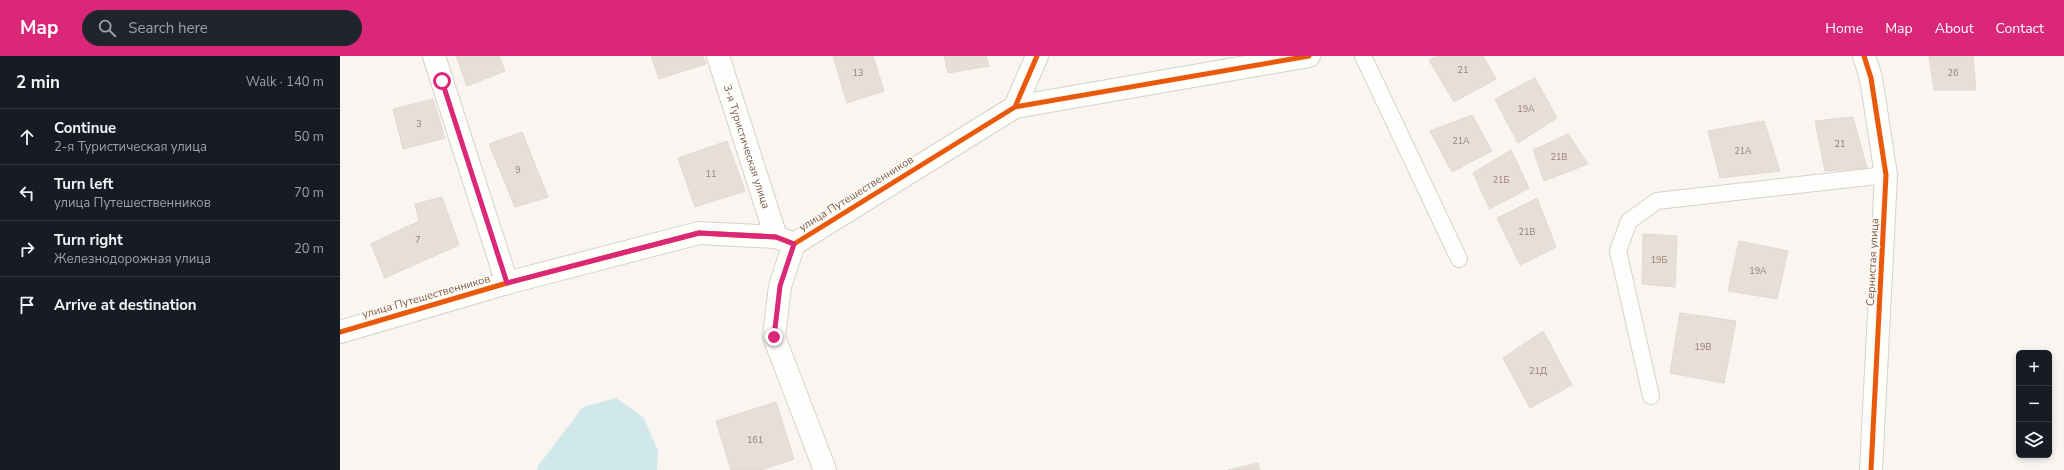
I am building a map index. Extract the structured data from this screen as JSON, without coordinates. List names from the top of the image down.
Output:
{
  "streets": {
    "street": ["3-я Туристическая улица", "улица Путешественников", "Сернистая улица"]
  },
  "crossings": [
    ["3-я Туристическая улица", "улица Путешественников"]
  ],
  "house_numbers": [
    "21",
    "13",
    "26",
    "19А",
    "3",
    "21А",
    "21",
    "21А",
    "21В",
    "9",
    "11",
    "21Б",
    "21В",
    "7",
    "19Б",
    "19А",
    "19В",
    "21Д",
    "161"
  ],
  "page": {
    "header": "Map",
    "search": "Search here",
    "nav": [
      "Home",
      "Map",
      "About",
      "Contact"
    ],
    "heading": ["2 min", "Walk · 140 m"],
    "list": [
      ["Continue", "2-я Туристическая улица", "50 m"],
      ["Turn left", "улица Путешественников", "70 m"],
      ["Turn right", "Железнодорожная улица", "20 m"],
      "Arrive at destination"
    ],
    "map_buttons": ["+", "−"]
  }
}
